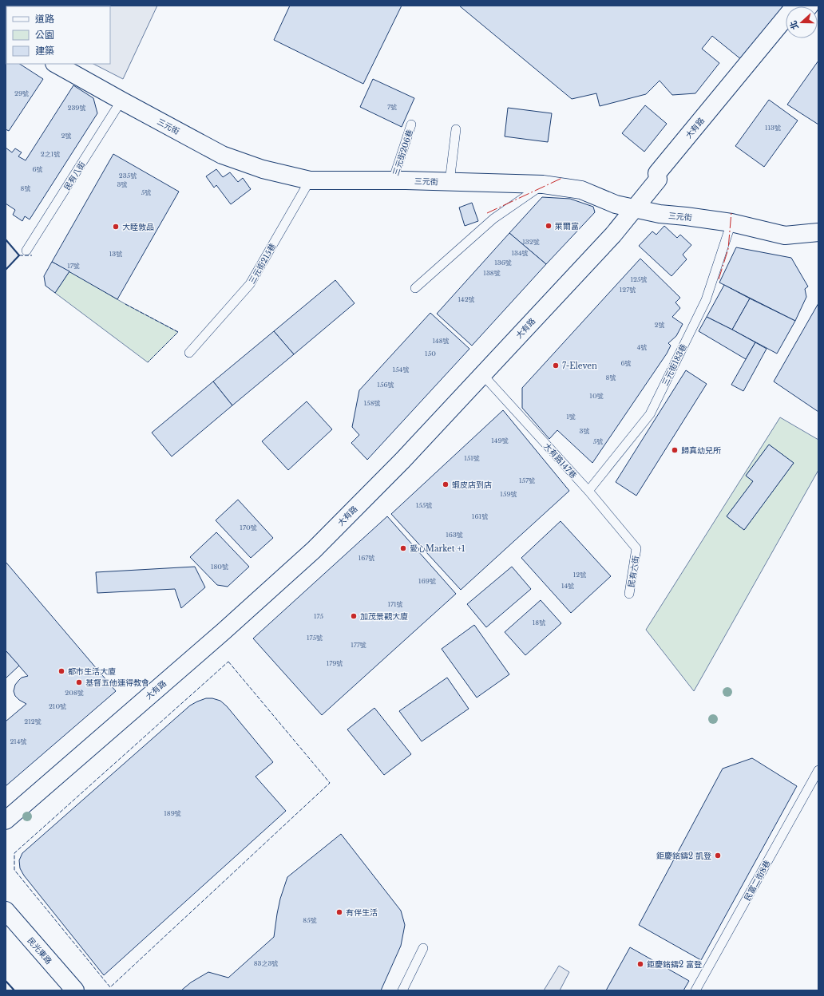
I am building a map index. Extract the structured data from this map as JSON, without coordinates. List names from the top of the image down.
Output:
{
  "streets": {
    "street": ["三元街", "大有路", "民光東路"],
    "lane": [
      "三元街206巷",
      "民有八街",
      "三元街215巷",
      "三元街183巷",
      "大有路147巷",
      "民有六街",
      "民富二街8巷"
    ]
  },
  "crossings": [
    ["三元街", "大有路"],
    ["三元街", "三元街206巷"],
    ["三元街", "民有八街"],
    ["三元街", "三元街215巷"],
    ["三元街", "三元街183巷"],
    ["大有路", "大有路147巷"],
    ["三元街183巷", "大有路147巷"],
    ["大有路147巷", "民有六街"]
  ],
  "places": [
    "萊爾富",
    "大睦敦品",
    "7-Eleven",
    "歸真幼兒所",
    "蝦皮店到店",
    "愛心Market +1",
    "加茂景觀大廈",
    "都市生活大廈",
    "基督五他連得教會",
    "鉅慶銘鑄2 凱登",
    "有伴生活",
    "鉅慶銘鑄2 富登"
  ],
  "house_numbers": [
    "29號",
    "7號",
    "239號",
    "113號",
    "2號",
    "2之1號",
    "6號",
    "235號",
    "3號",
    "8號",
    "5號",
    "132號",
    "134號",
    "13號",
    "136號",
    "17號",
    "138號",
    "125號",
    "127號",
    "142號",
    "2號",
    "148號",
    "4號",
    "150",
    "6號",
    "154號",
    "8號",
    "156號",
    "10號",
    "158號",
    "1號",
    "3號",
    "149號",
    "5號",
    "151號",
    "157號",
    "159號",
    "155號",
    "161號",
    "170號",
    "163號",
    "167號",
    "180號",
    "12號",
    "169號",
    "14號",
    "171號",
    "175",
    "18號",
    "175號",
    "177號",
    "179號",
    "208號",
    "210號",
    "212號",
    "214號",
    "189號",
    "85號",
    "83之3號"
  ],
  "legend": ["道路", "公園", "建築"],
  "north": "left"
}
